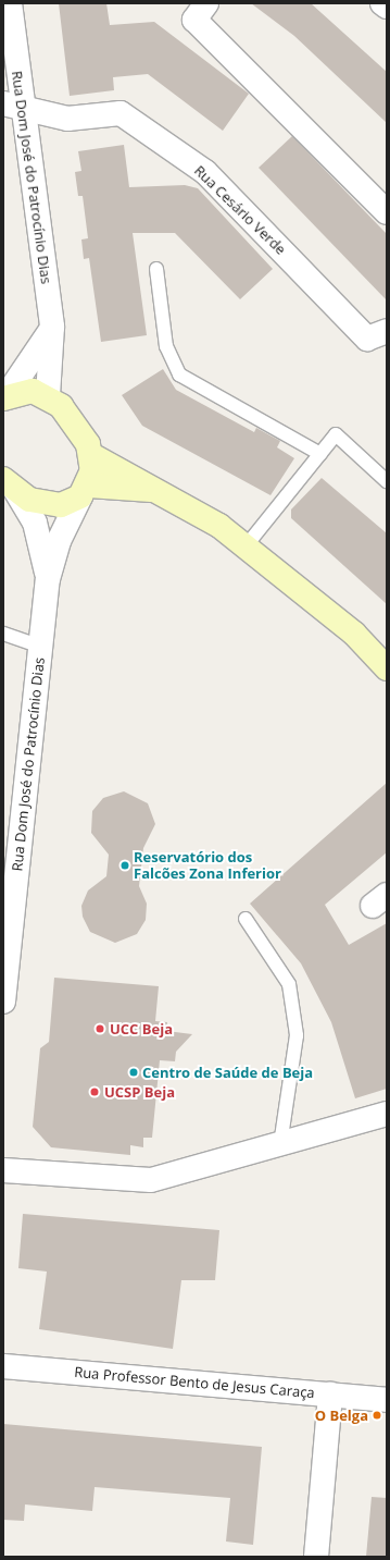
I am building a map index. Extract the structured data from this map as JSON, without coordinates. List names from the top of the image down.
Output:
{
  "streets": {
    "street": ["Rua Dom José do Patrocínio Dias", "Rua Cesário Verde", "Rua Professor Bento de Jesus Caraça"]
  },
  "crossings": [
    ["Rua Dom José do Patrocínio Dias", "Rua Cesário Verde"]
  ],
  "places": [
    "Reservatório dos Falcões Zona Inferior",
    "UCC Beja",
    "Centro de Saúde de Beja",
    "UCSP Beja",
    "O Belga"
  ]
}
